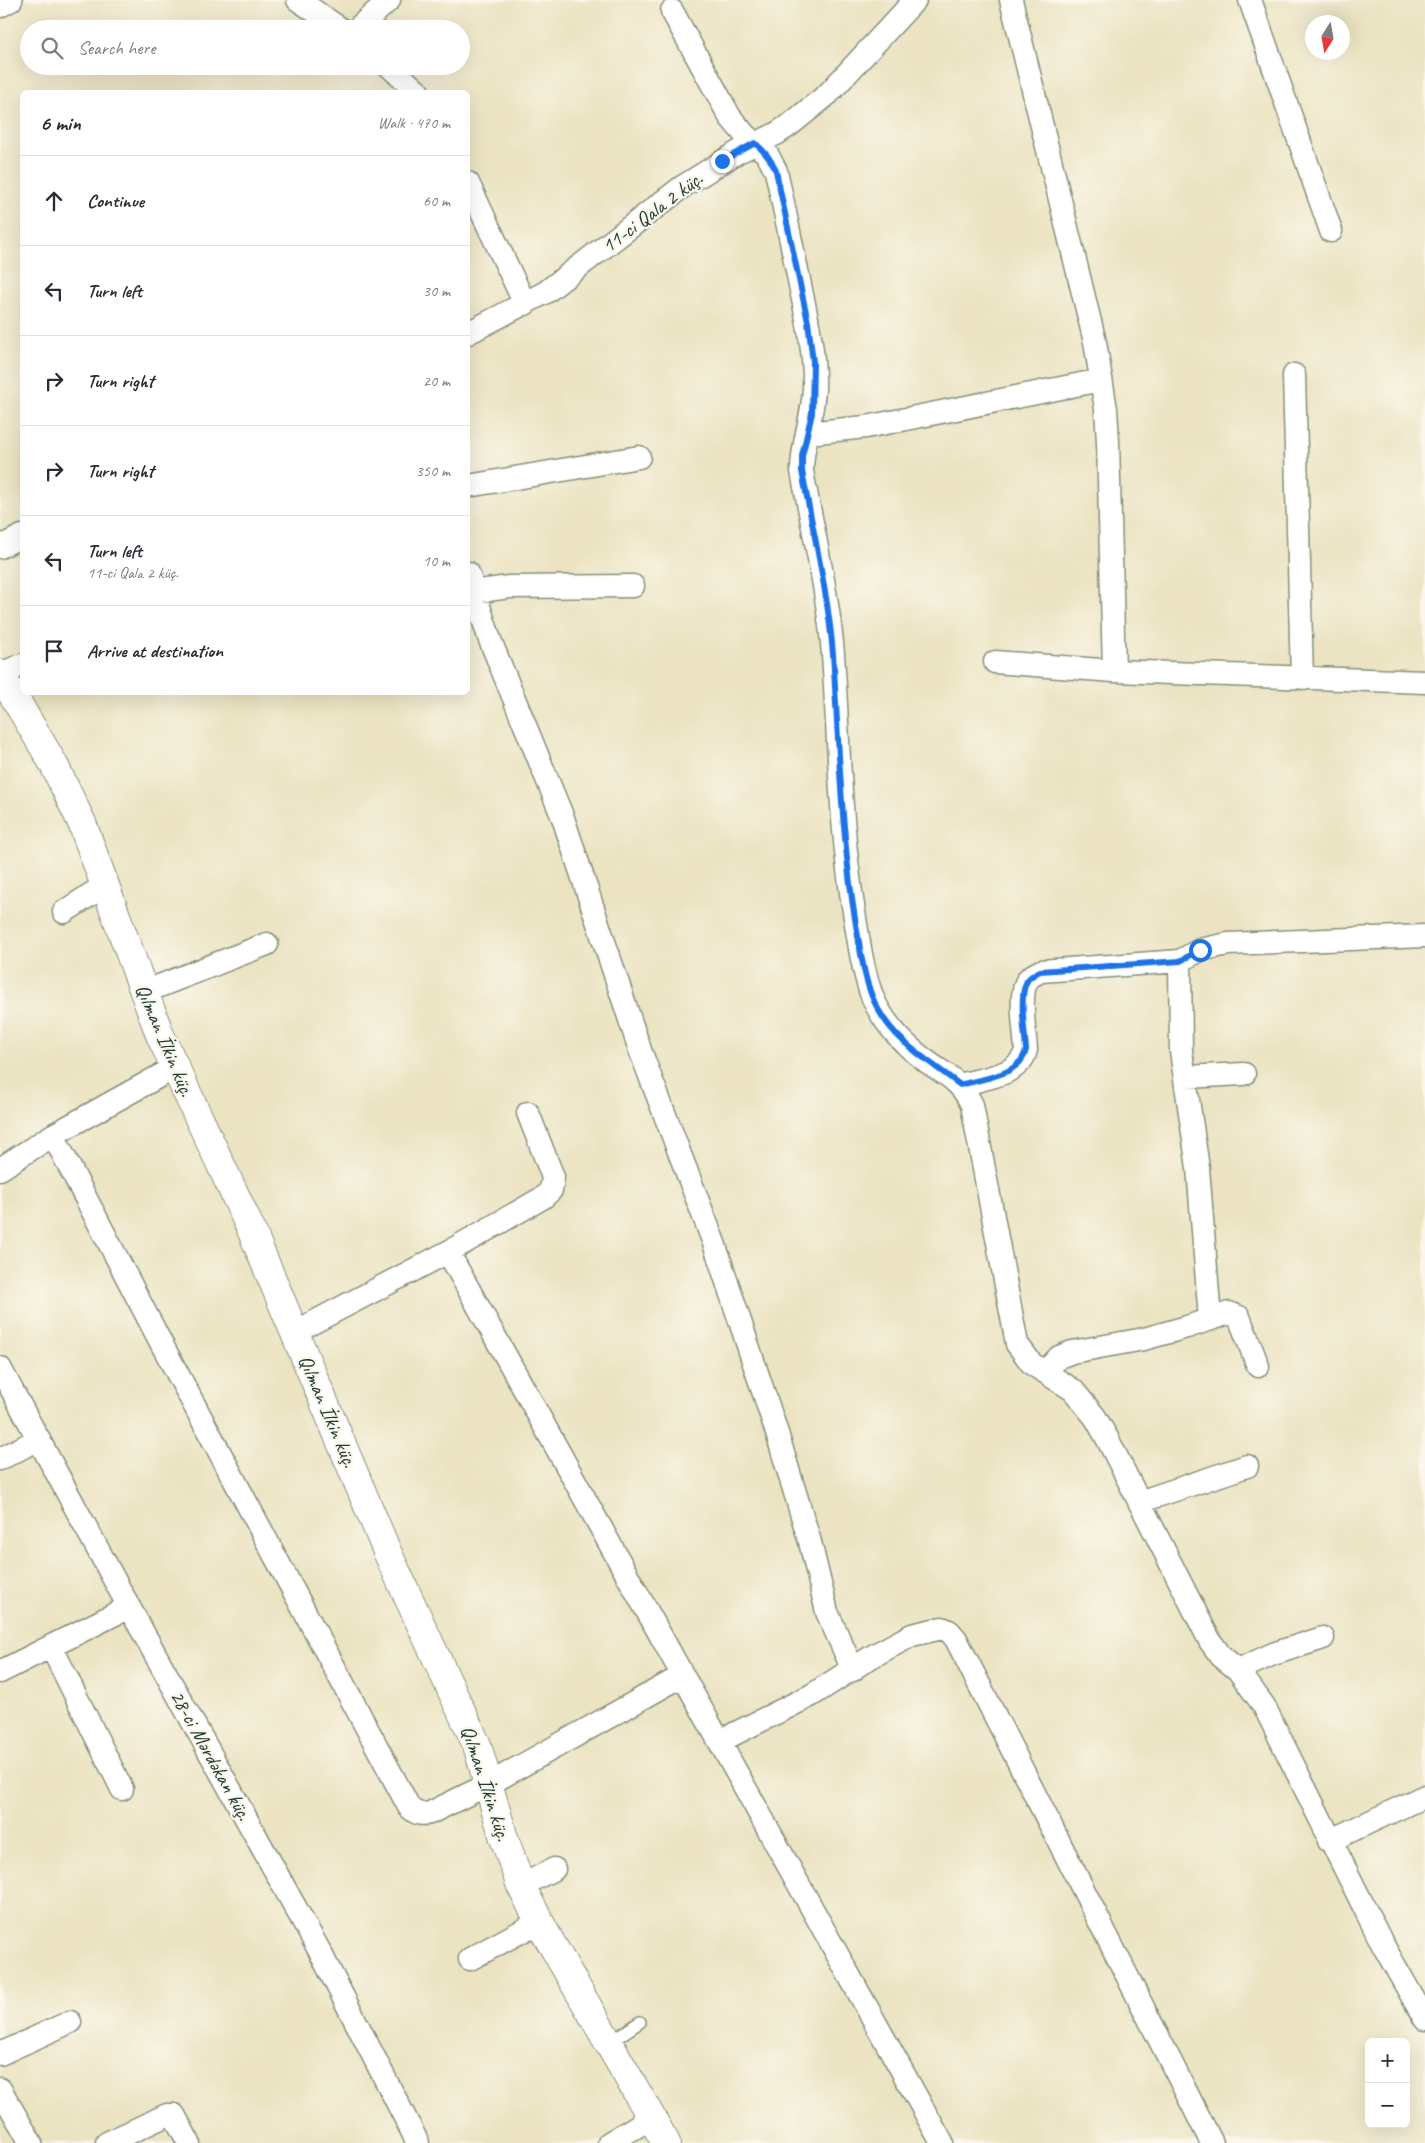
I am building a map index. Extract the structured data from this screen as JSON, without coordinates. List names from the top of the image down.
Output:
{
  "streets": {
    "street": ["11-ci Qala 2 küç.", "Qılman İlkin küç.", "28-ci Mərdəkan küç."]
  },
  "north": "bottom",
  "page": {
    "search": "Search here",
    "heading": ["6 min", "Walk · 470 m"],
    "list": [
      ["Continue", "60 m"],
      ["Turn left", "30 m"],
      ["Turn right", "20 m"],
      ["Turn right", "350 m"],
      ["Turn left", "11-ci Qala 2 küç.", "10 m"],
      "Arrive at destination"
    ],
    "map_buttons": ["+", "−"]
  }
}
